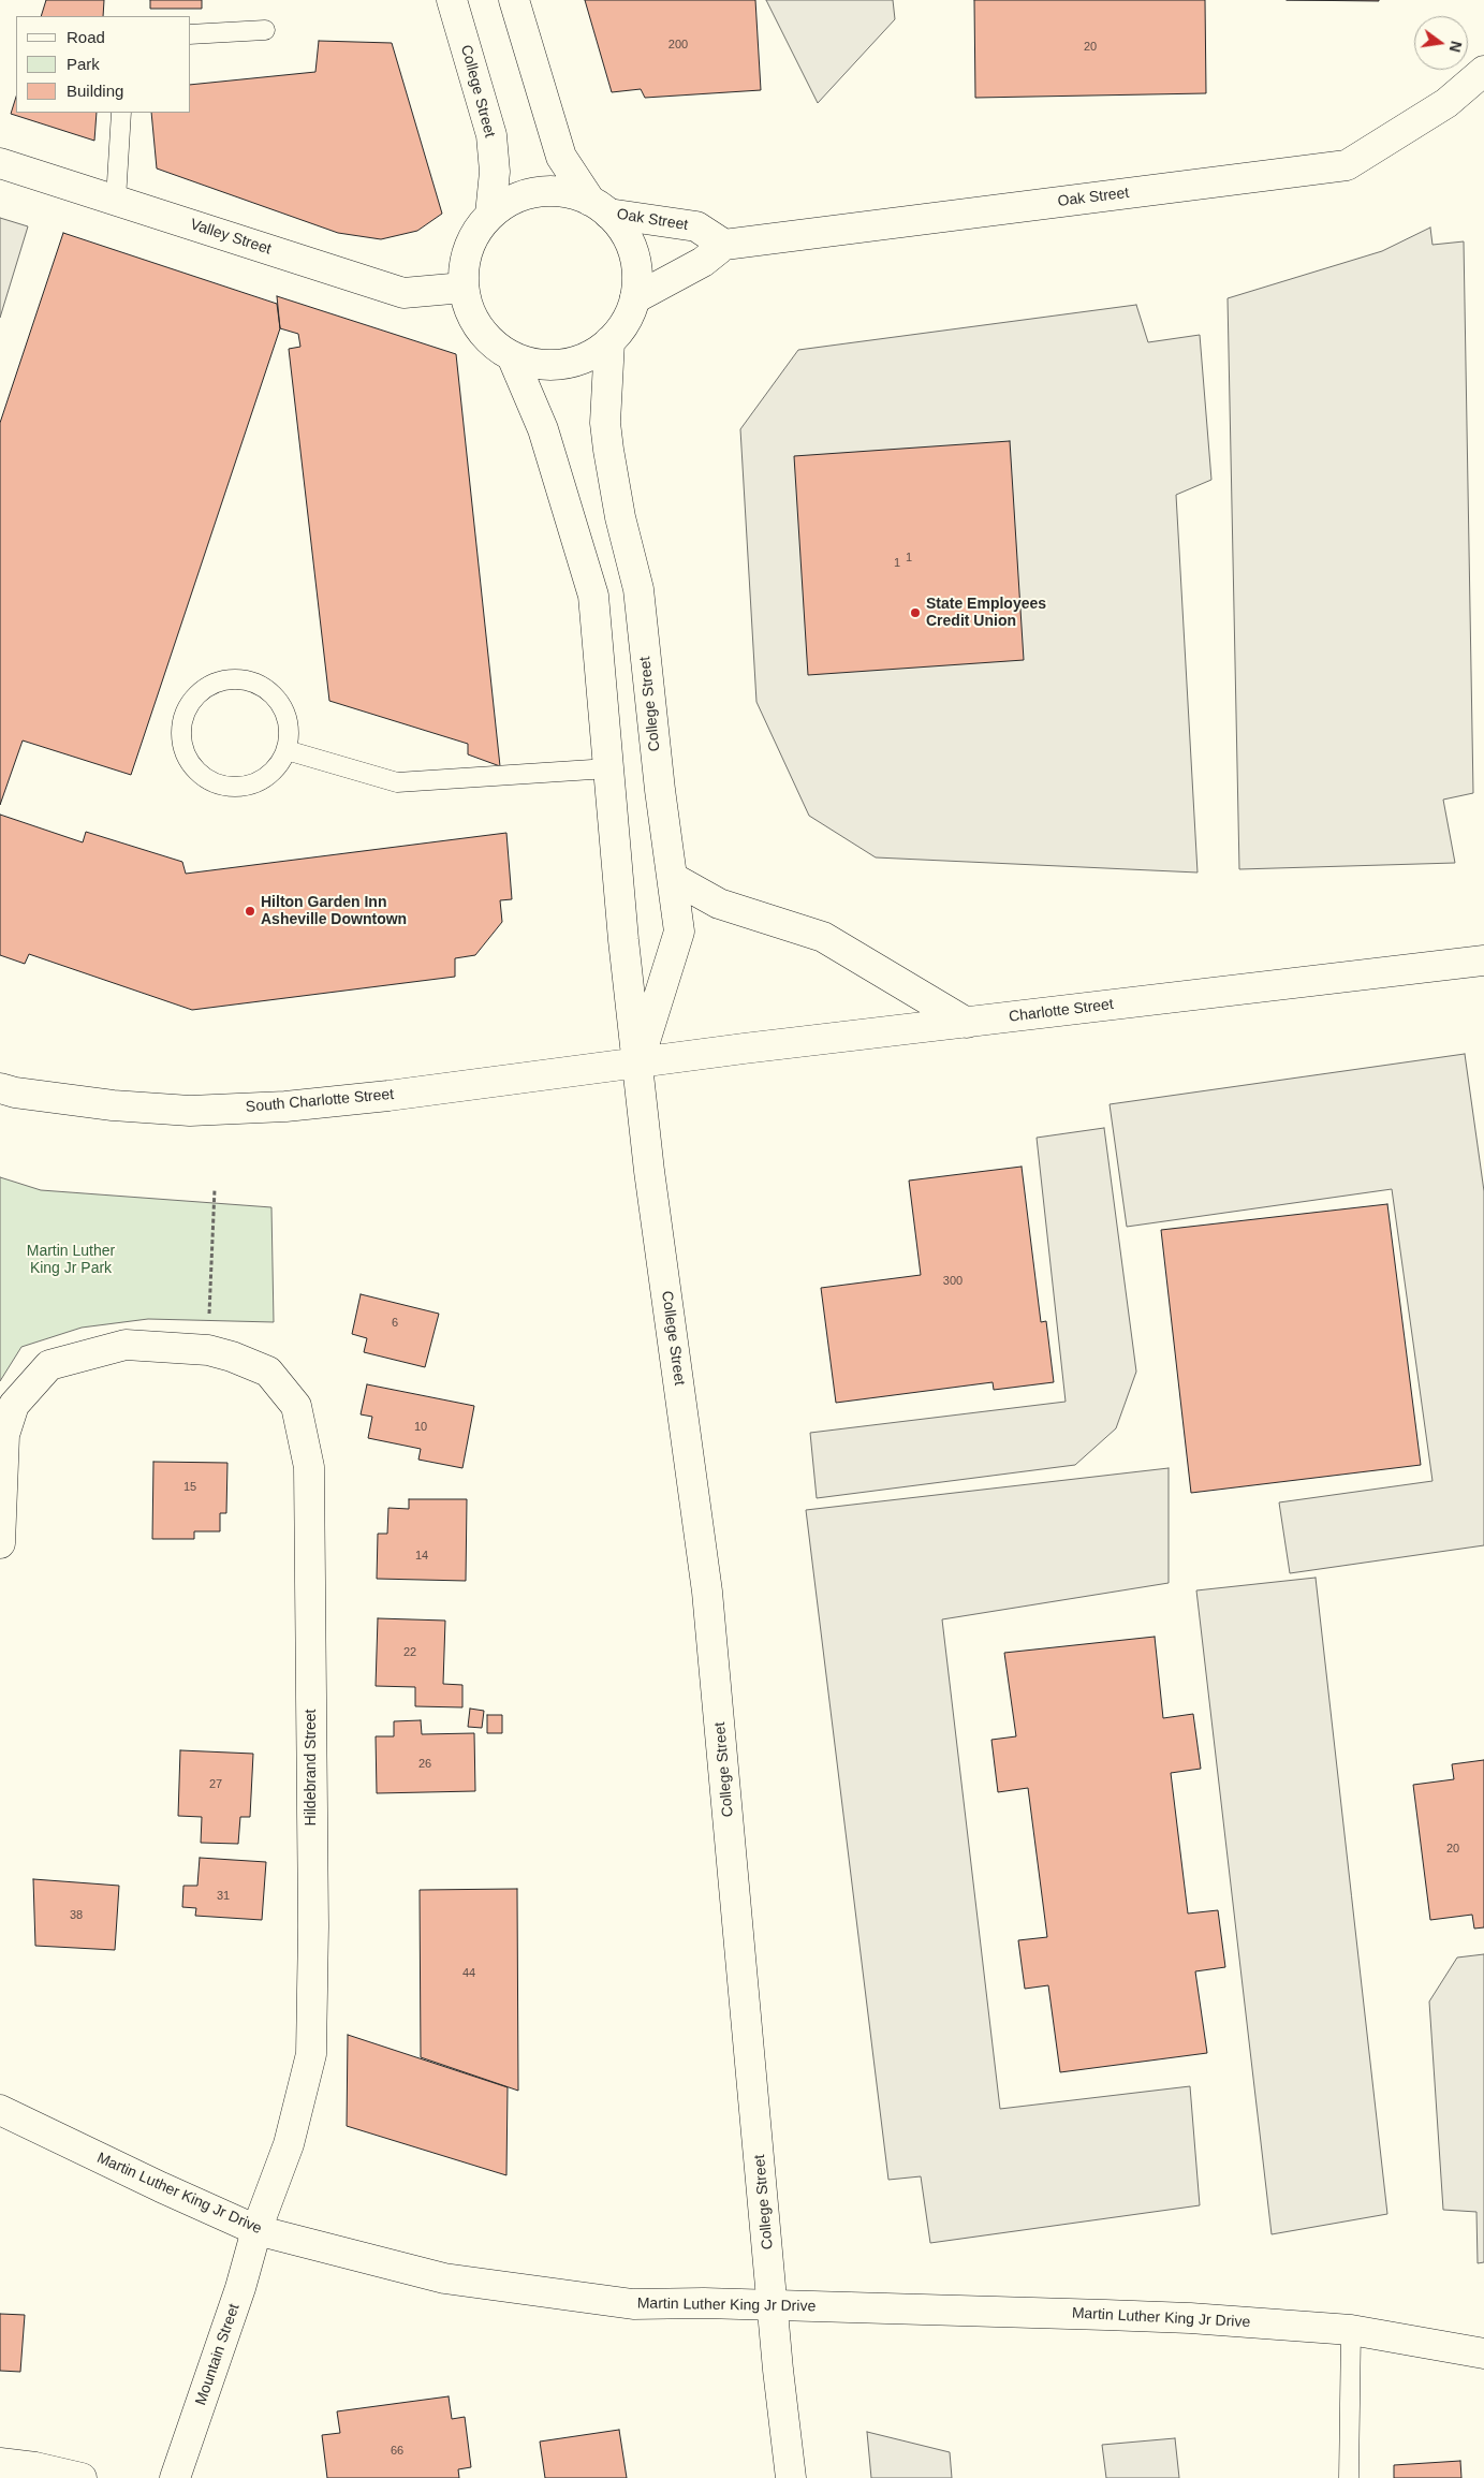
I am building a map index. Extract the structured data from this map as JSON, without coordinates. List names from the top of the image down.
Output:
{
  "streets": {
    "main road": [
      "College Street",
      "Oak Street",
      "Valley Street",
      "Charlotte Street",
      "South Charlotte Street",
      "Hildebrand Street",
      "Martin Luther King Jr Drive",
      "Mountain Street"
    ]
  },
  "crossings": [
    ["College Street", "Oak Street"],
    ["College Street", "Valley Street"],
    ["College Street", "Charlotte Street"],
    ["College Street", "South Charlotte Street"],
    ["College Street", "Martin Luther King Jr Drive"],
    ["Oak Street", "Valley Street"],
    ["Charlotte Street", "South Charlotte Street"],
    ["Hildebrand Street", "Martin Luther King Jr Drive"],
    ["Hildebrand Street", "Mountain Street"],
    ["Martin Luther King Jr Drive", "Mountain Street"]
  ],
  "parks": ["Martin Luther King Jr Park"],
  "places": ["State Employees Credit Union", "Hilton Garden Inn Asheville Downtown"],
  "house_numbers": [
    "200",
    "20",
    "1",
    "1",
    "300",
    "6",
    "10",
    "15",
    "14",
    "22",
    "26",
    "27",
    "20",
    "31",
    "38",
    "44",
    "66"
  ],
  "legend": ["Road", "Park", "Building"],
  "north": "right"
}
